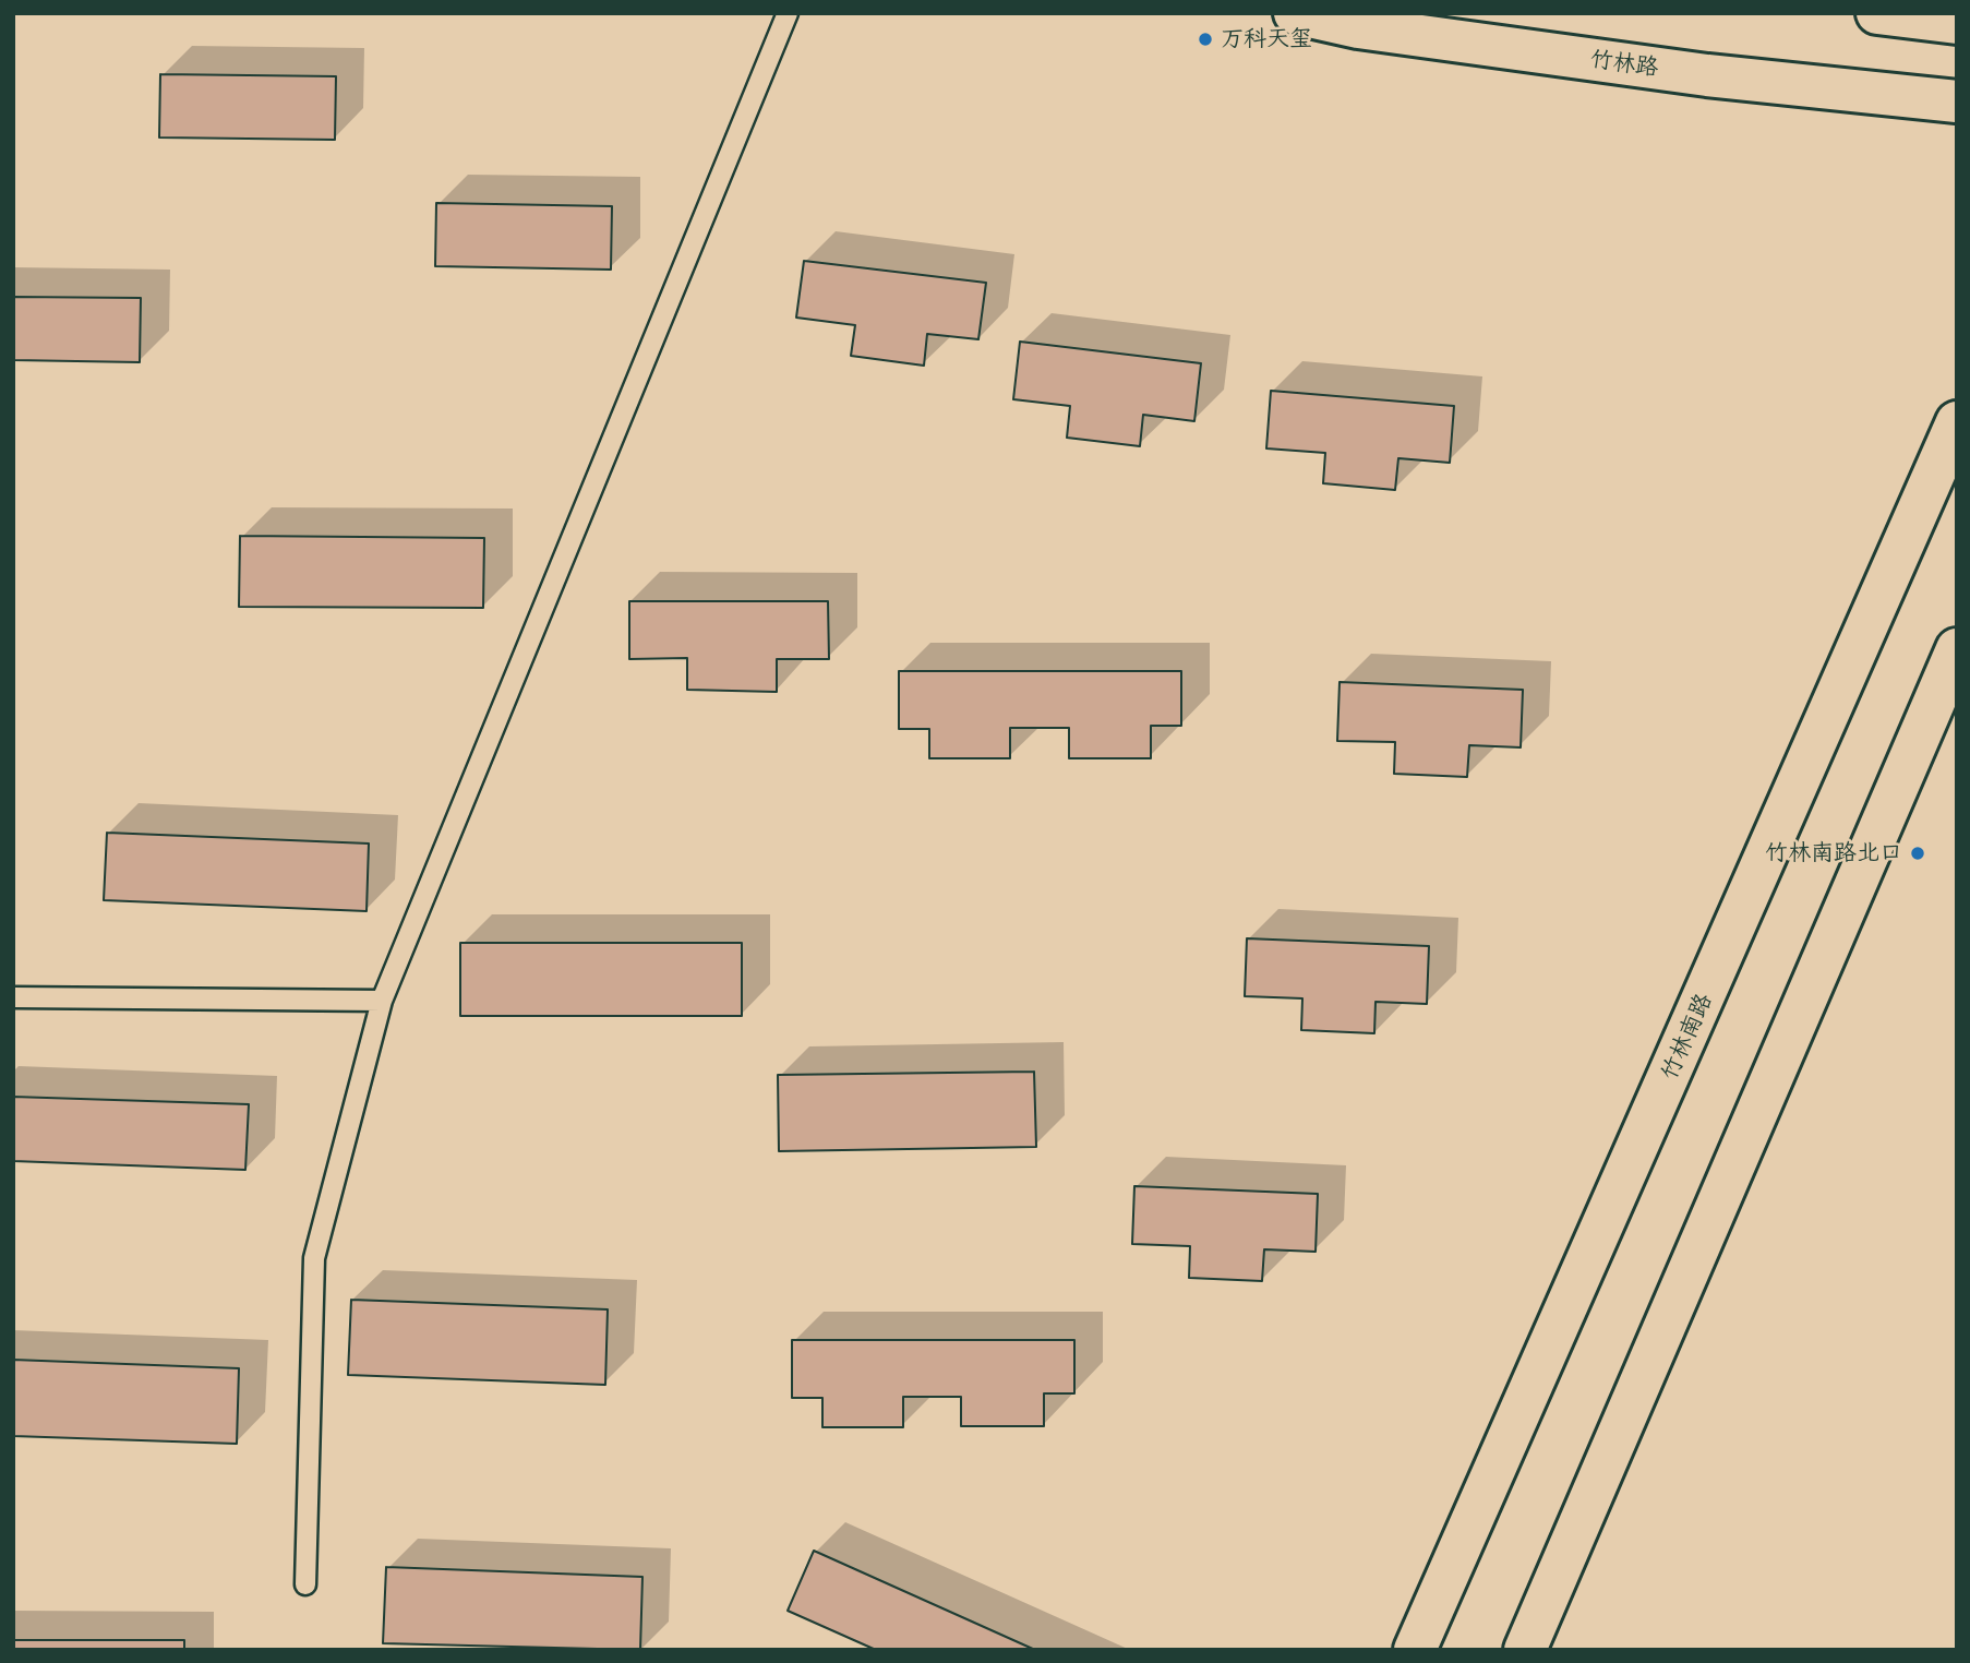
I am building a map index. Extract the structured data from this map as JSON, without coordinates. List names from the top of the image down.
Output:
{
  "streets": {
    "street": ["竹林路", "竹林南路"]
  },
  "places": ["万科天玺", "竹林南路北口"]
}
